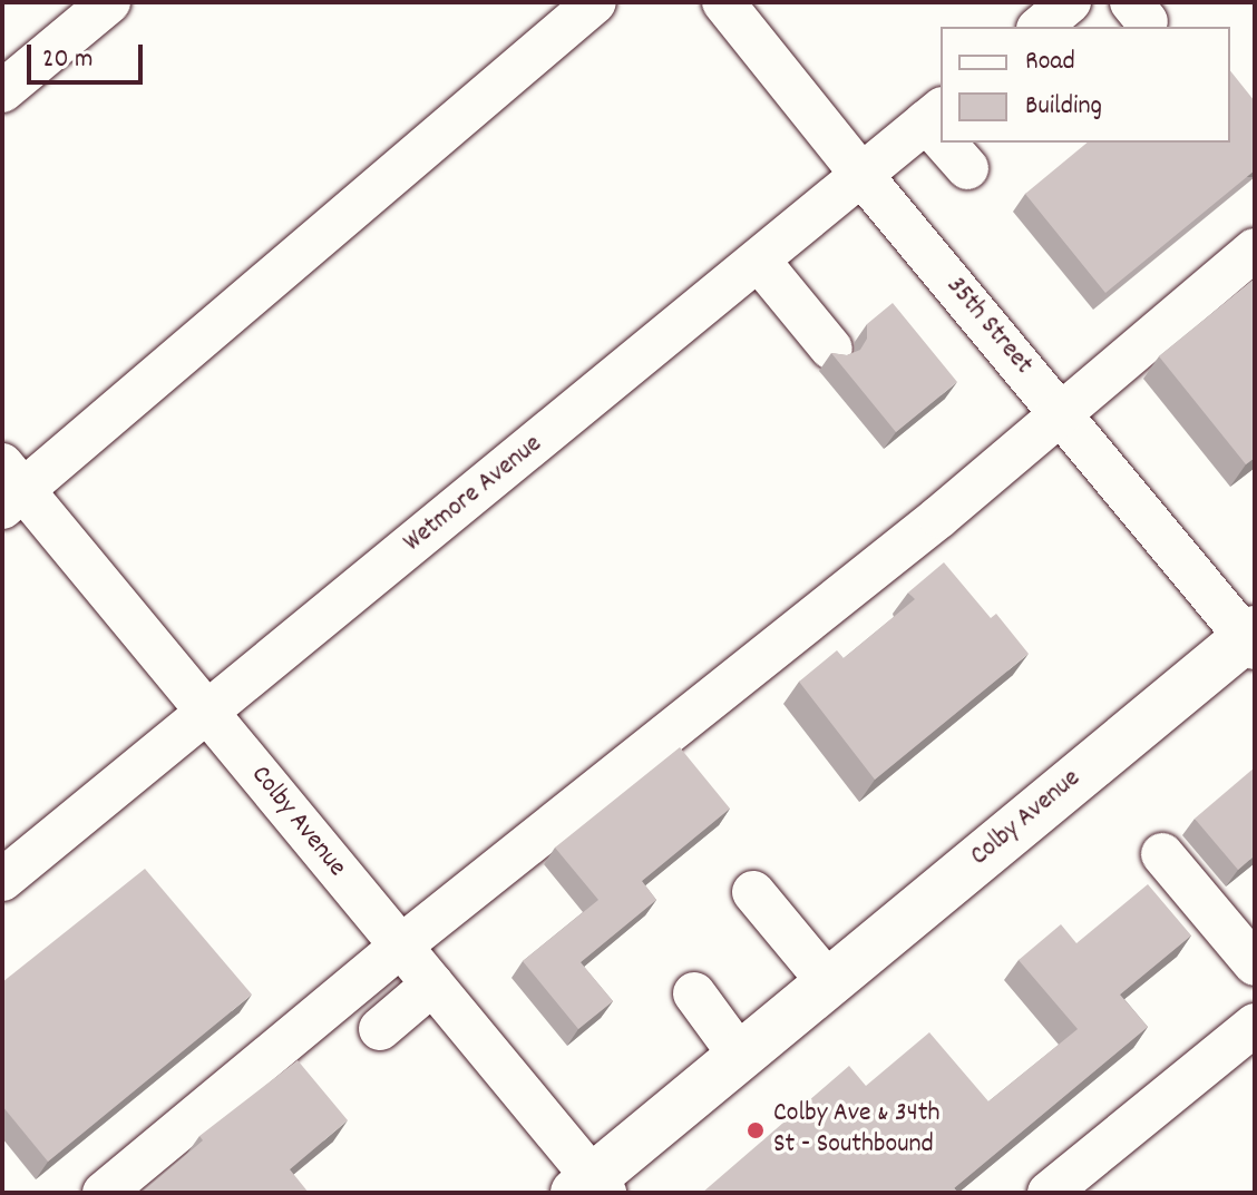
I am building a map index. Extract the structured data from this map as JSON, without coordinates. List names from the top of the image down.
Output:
{
  "streets": {
    "main road": ["Colby Avenue"],
    "street": ["35th Street", "Wetmore Avenue"]
  },
  "crossings": [
    ["35th Street", "Wetmore Avenue"],
    ["35th Street", "Colby Avenue"],
    ["Wetmore Avenue", "Colby Avenue"]
  ],
  "places": ["Colby Ave & 34th St - Southbound"],
  "legend": ["Road", "Building"],
  "scale_bar": "20 m"
}
